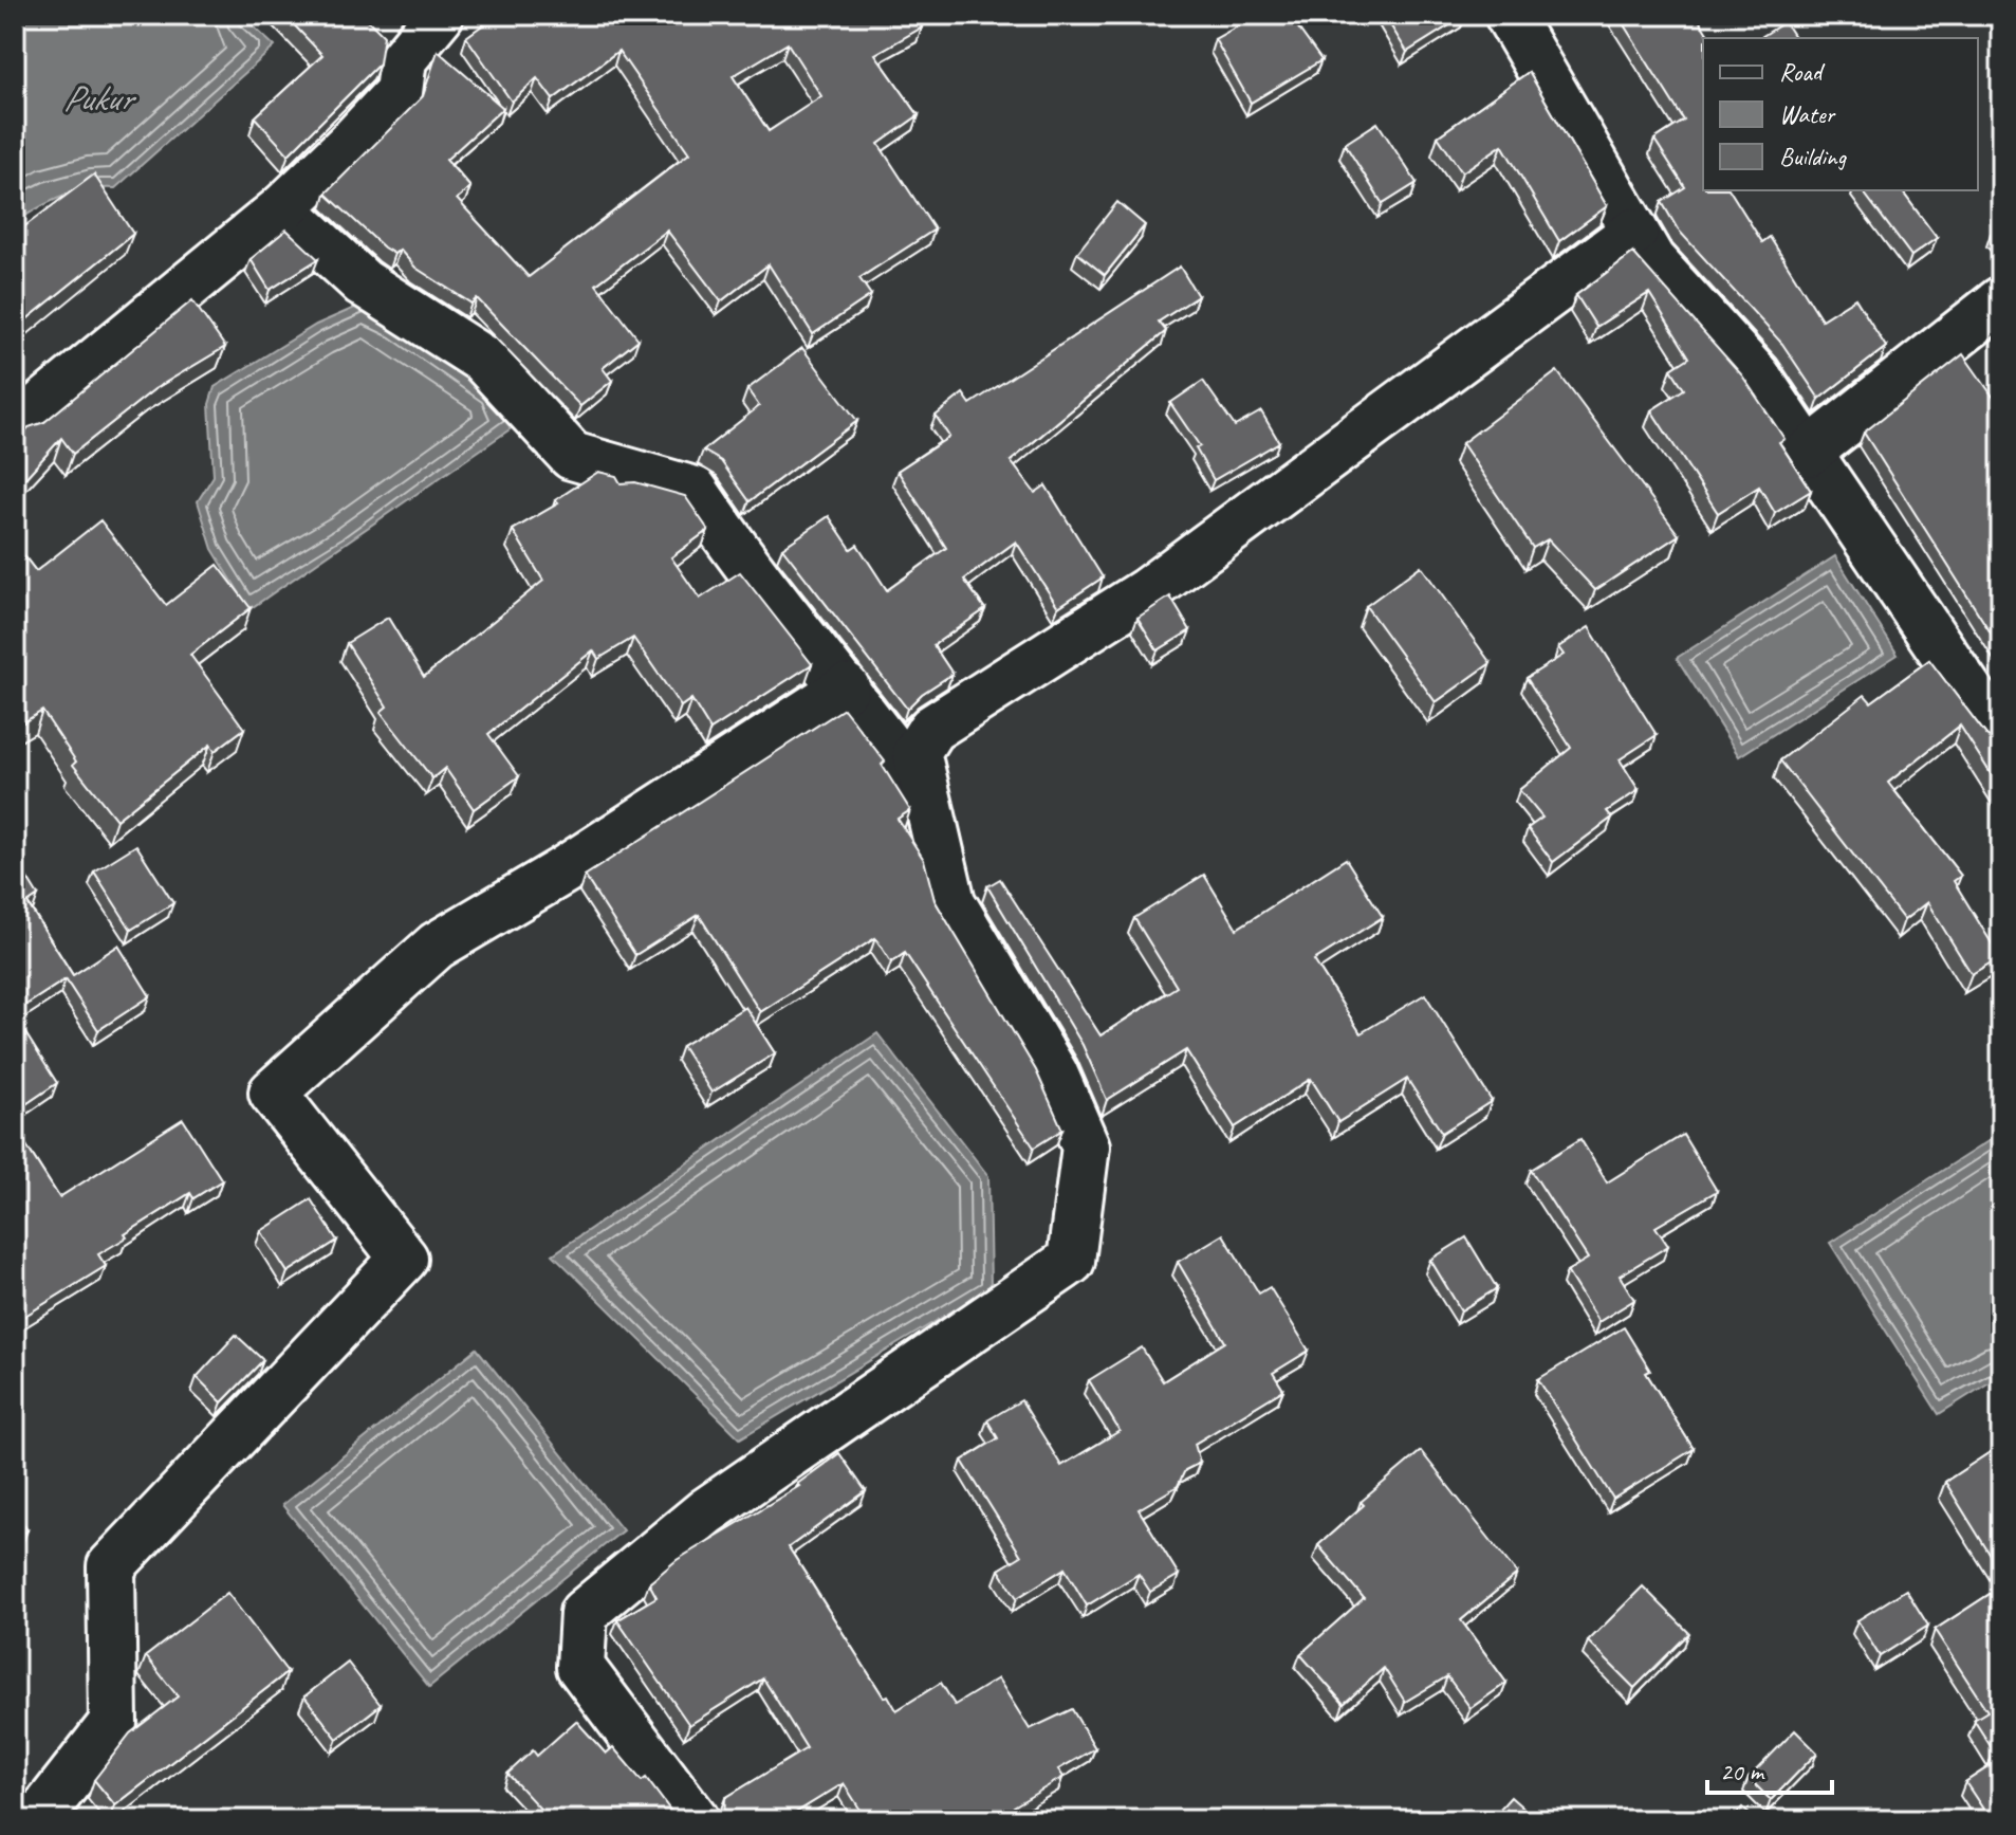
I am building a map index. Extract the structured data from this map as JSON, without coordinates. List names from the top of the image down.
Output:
{
  "water": ["Pukur"],
  "legend": ["Road", "Water", "Building"],
  "scale_bar": "20 m"
}
